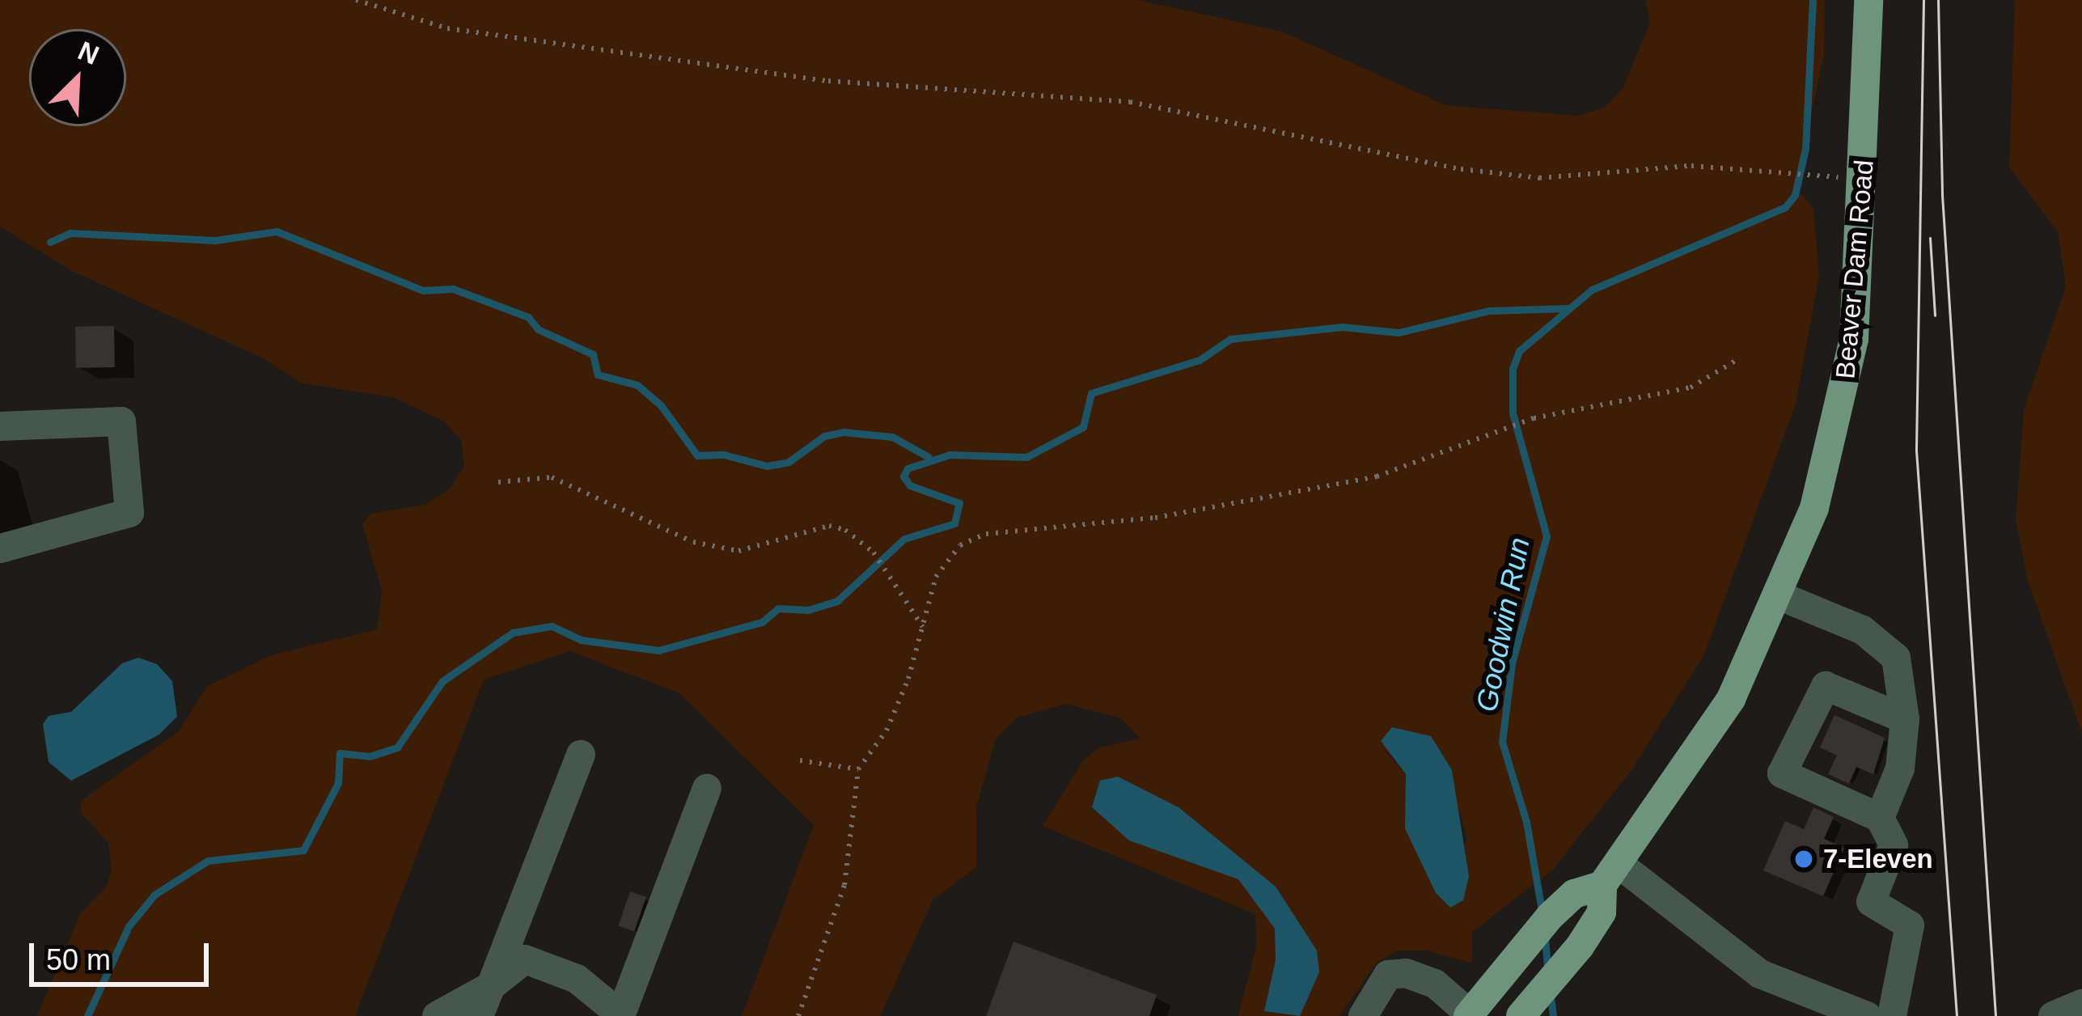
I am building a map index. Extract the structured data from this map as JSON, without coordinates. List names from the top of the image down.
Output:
{
  "streets": {
    "main road": ["Beaver Dam Road"]
  },
  "water": ["Goodwin Run"],
  "places": ["7-Eleven"],
  "scale_bar": "50 m",
  "north": "top right"
}
